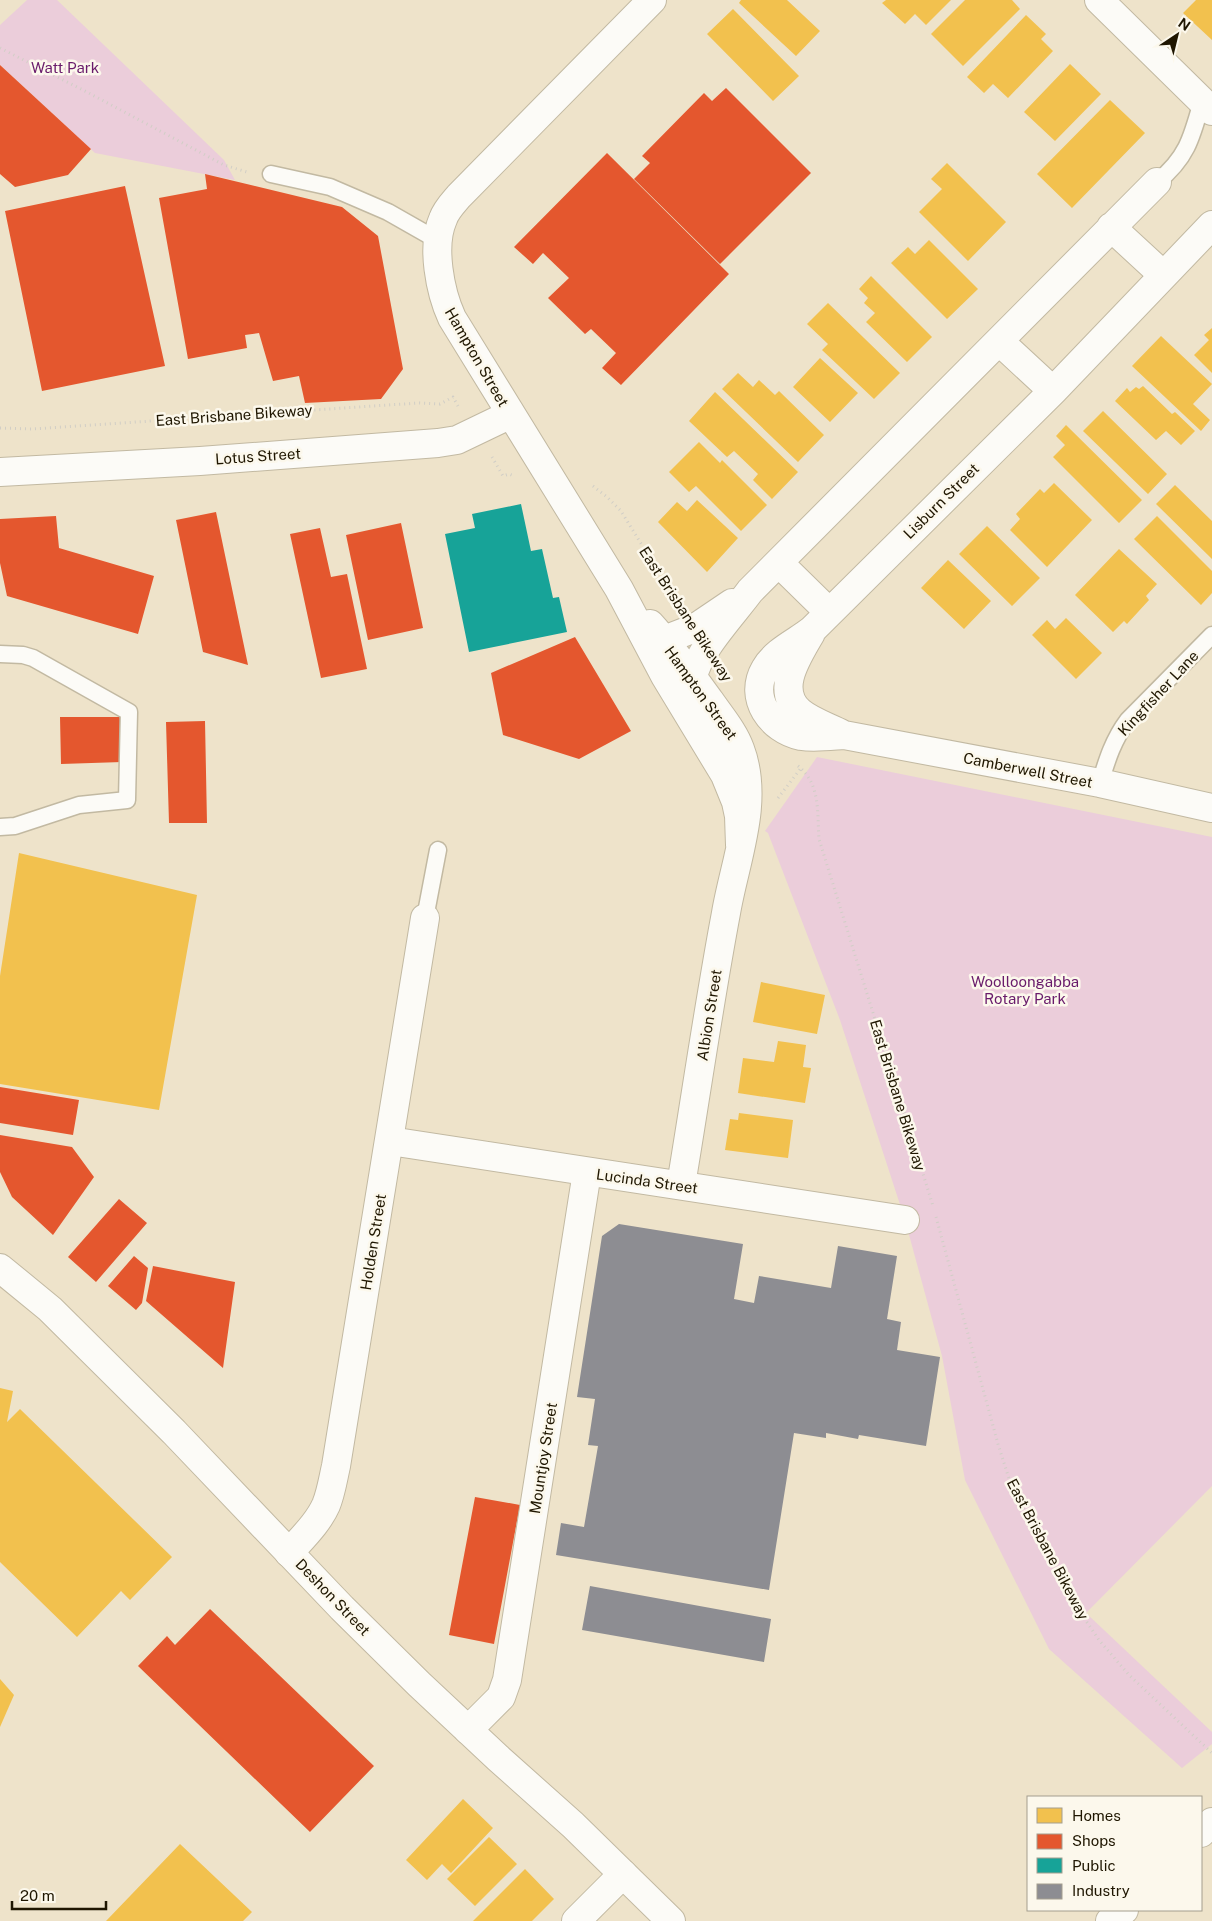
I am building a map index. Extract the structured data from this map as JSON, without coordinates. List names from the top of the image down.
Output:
{
  "streets": {
    "street": [
      "Hampton Street",
      "Lotus Street",
      "Lisburn Street",
      "Camberwell Street",
      "Albion Street",
      "Lucinda Street",
      "Holden Street",
      "Mountjoy Street",
      "Deshon Street"
    ],
    "lane": ["Kingfisher Lane"],
    "path": ["East Brisbane Bikeway"]
  },
  "crossings": [
    ["Hampton Street", "Lotus Street"],
    ["Hampton Street", "Albion Street"],
    ["Lisburn Street", "Camberwell Street"],
    ["Kingfisher Lane", "Camberwell Street"],
    ["Albion Street", "Lucinda Street"],
    ["Lucinda Street", "Holden Street"],
    ["Lucinda Street", "Mountjoy Street"],
    ["Holden Street", "Deshon Street"],
    ["Mountjoy Street", "Deshon Street"]
  ],
  "parks": ["Watt Park", "Woolloongabba Rotary Park"],
  "legend": [
    "Homes",
    "Shops",
    "Public",
    "Industry"
  ],
  "scale_bar": "20 m",
  "north": "top right"
}
